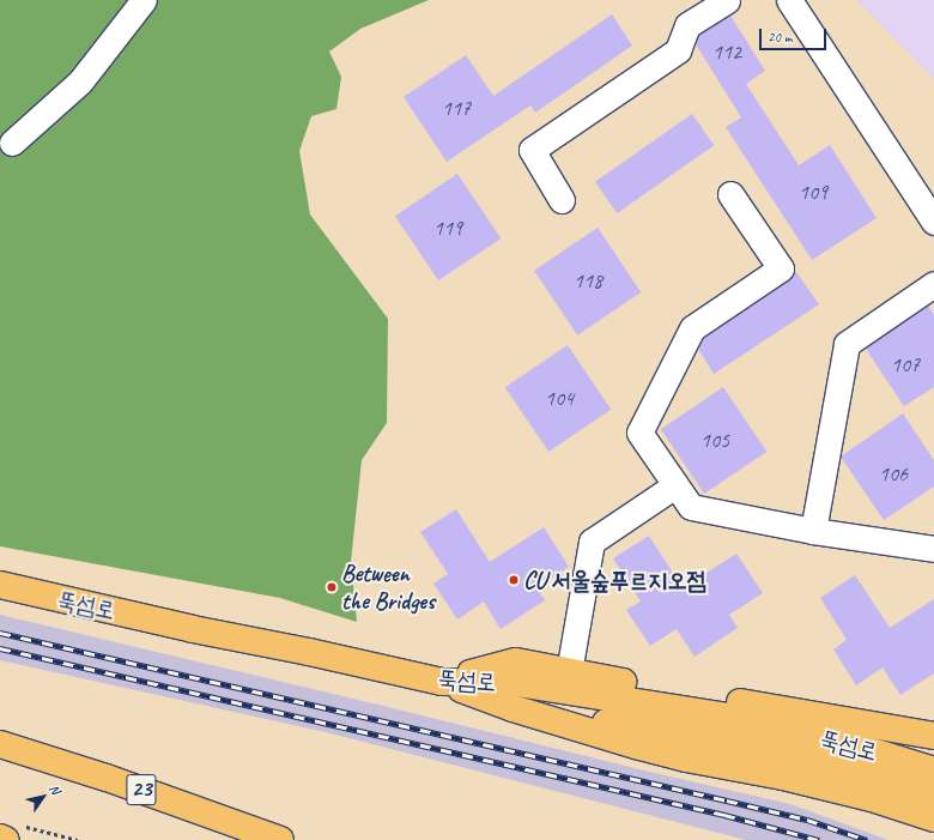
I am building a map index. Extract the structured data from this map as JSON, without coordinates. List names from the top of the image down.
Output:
{
  "streets": {
    "main road": ["뚝섬로", "23"]
  },
  "places": ["CU 서울숲푸르지오점", "Between the Bridges"],
  "house_numbers": [
    "112",
    "117",
    "109",
    "119",
    "118",
    "107",
    "104",
    "105",
    "106"
  ],
  "scale_bar": "20 m",
  "north": "top right"
}
